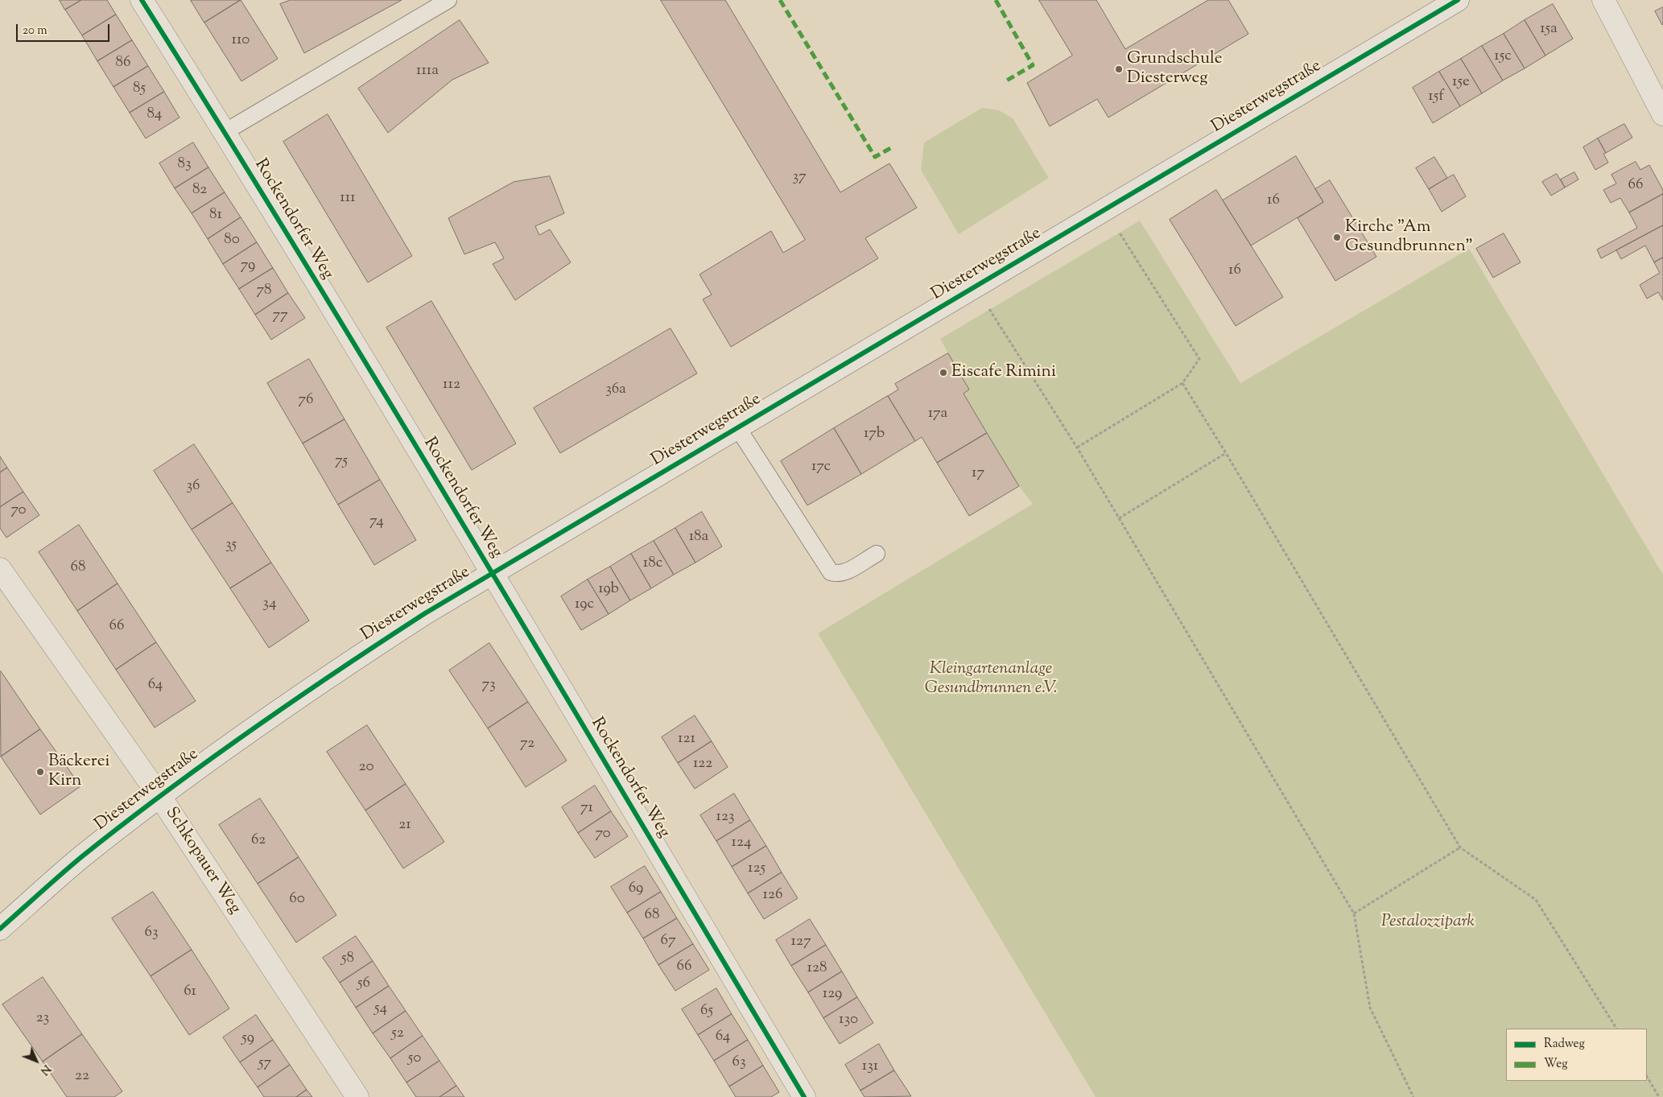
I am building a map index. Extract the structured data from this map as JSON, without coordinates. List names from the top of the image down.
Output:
{
  "streets": {
    "street": ["Diesterwegstraße", "Rockendorfer Weg", "Schkopauer Weg"]
  },
  "crossings": [
    ["Diesterwegstraße", "Rockendorfer Weg"],
    ["Diesterwegstraße", "Schkopauer Weg"]
  ],
  "parks": ["Kleingartenanlage Gesundbrunnen e.V.", "Pestalozzipark"],
  "places": [
    "Grundschule Diesterweg",
    "Kirche \"Am Gesundbrunnen\"",
    "Eiscafe Rimini",
    "Bäckerei Kirn"
  ],
  "house_numbers": [
    "15a",
    "110",
    "15c",
    "86",
    "111a",
    "15e",
    "85",
    "15f",
    "84",
    "83",
    "37",
    "66",
    "82",
    "111",
    "16",
    "81",
    "80",
    "79",
    "16",
    "78",
    "77",
    "112",
    "36a",
    "76",
    "17a",
    "17b",
    "75",
    "17c",
    "17",
    "36",
    "70",
    "74",
    "18a",
    "35",
    "18c",
    "68",
    "19b",
    "34",
    "19c",
    "66",
    "64",
    "73",
    "121",
    "72",
    "122",
    "20",
    "71",
    "123",
    "21",
    "70",
    "62",
    "124",
    "125",
    "69",
    "126",
    "60",
    "68",
    "63",
    "67",
    "127",
    "58",
    "66",
    "128",
    "56",
    "61",
    "129",
    "54",
    "65",
    "23",
    "130",
    "52",
    "64",
    "59",
    "50",
    "63",
    "57",
    "131",
    "22"
  ],
  "legend": ["Radweg", "Weg"],
  "scale_bar": "20 m",
  "north": "bottom right"
}
